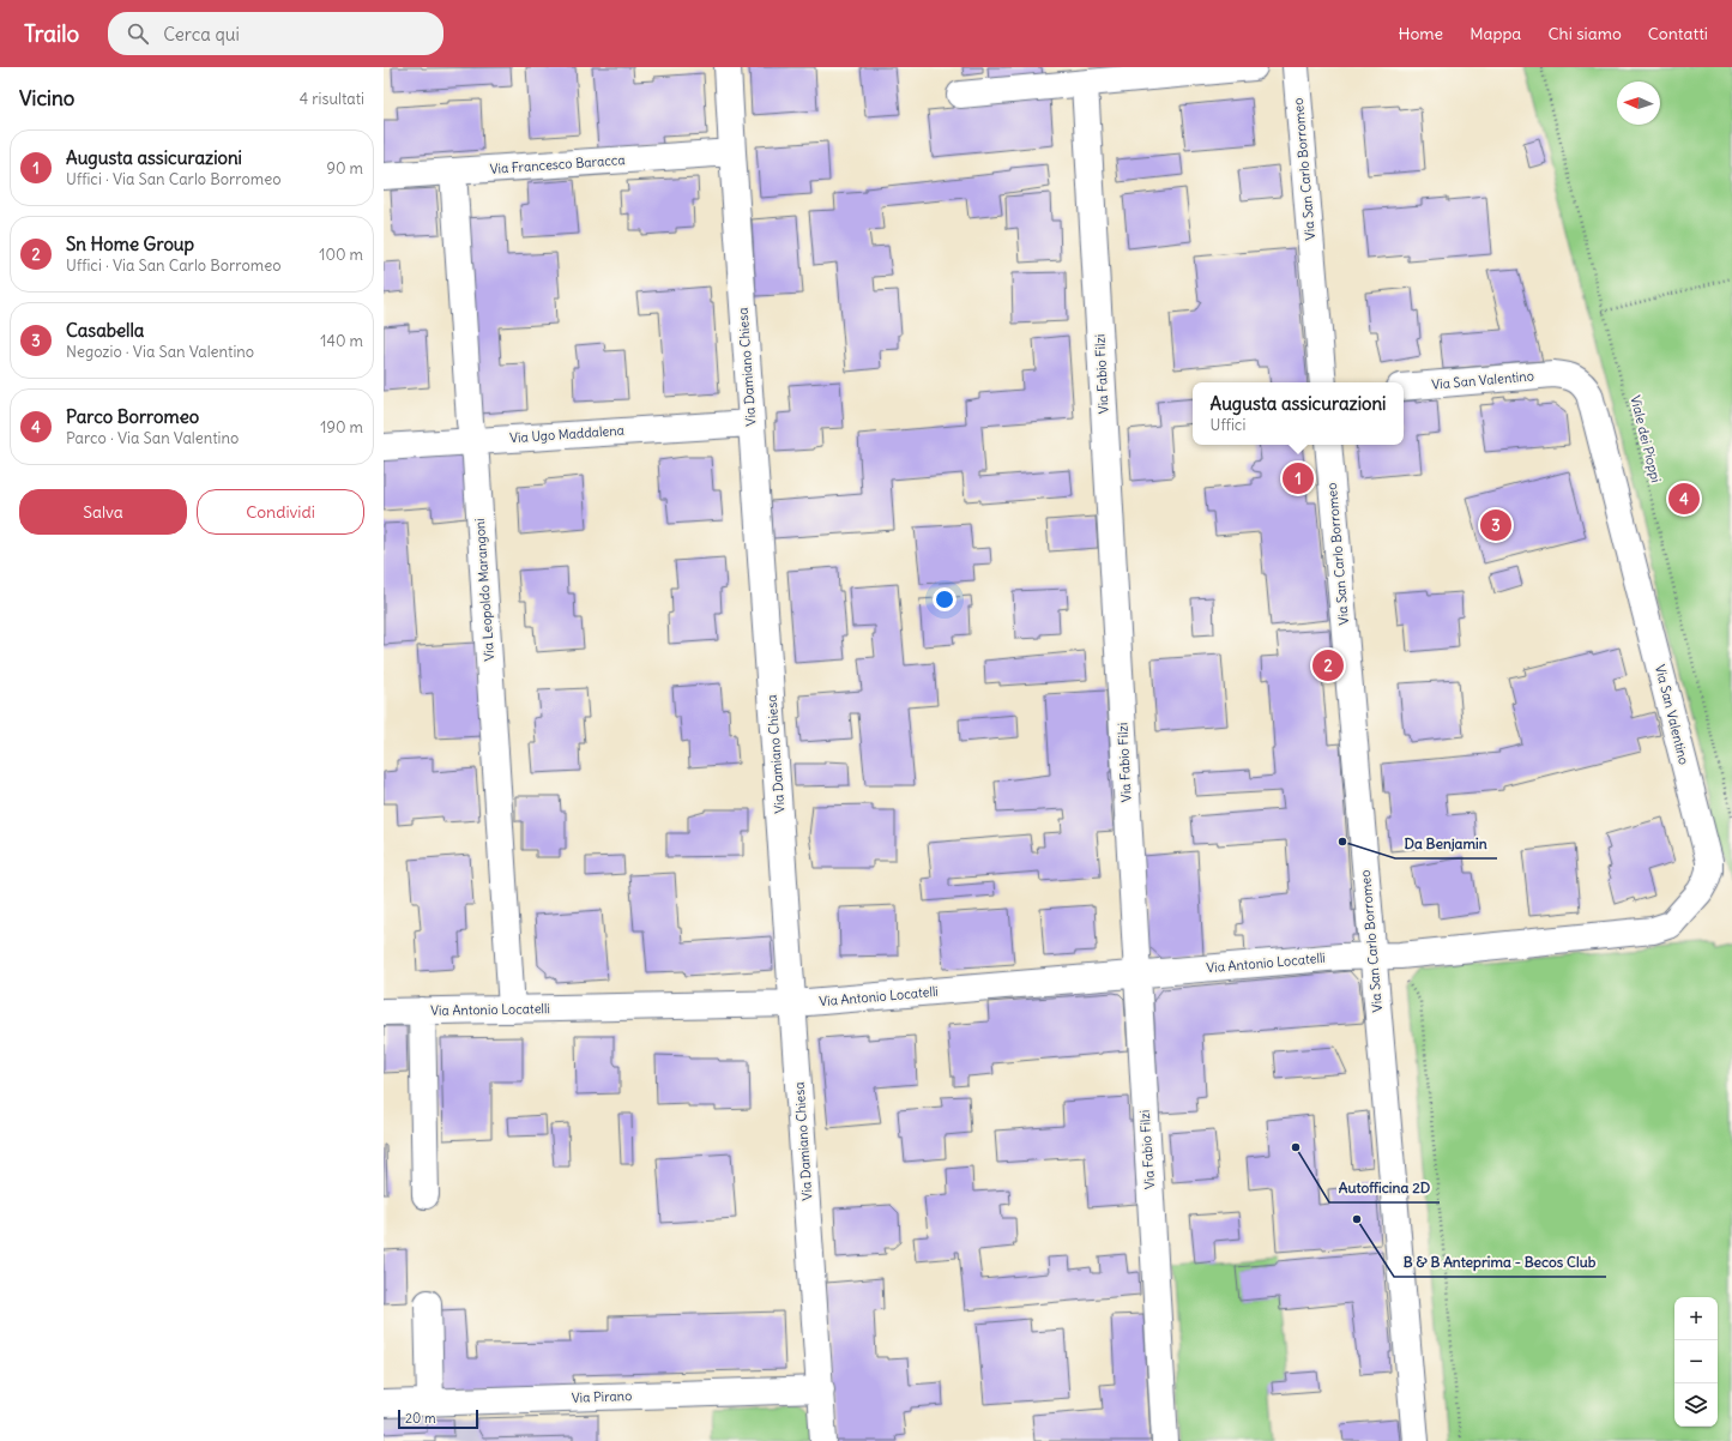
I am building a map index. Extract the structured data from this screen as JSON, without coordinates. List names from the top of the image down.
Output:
{
  "streets": {
    "street": [
      "Via Francesco Baracca",
      "Via San Carlo Borromeo",
      "Via Damiano Chiesa",
      "Via Fabio Filzi",
      "Via San Valentino",
      "Via Ugo Maddalena",
      "Via Leopoldo Marangoni",
      "Via Antonio Locatelli",
      "Via Pirano"
    ],
    "path": ["Viale dei Pioppi"]
  },
  "crossings": [
    ["Via Francesco Baracca", "Via Damiano Chiesa"],
    ["Via Francesco Baracca", "Via Leopoldo Marangoni"],
    ["Via San Carlo Borromeo", "Via San Valentino"],
    ["Via San Carlo Borromeo", "Via Antonio Locatelli"],
    ["Via Damiano Chiesa", "Via Ugo Maddalena"],
    ["Via Damiano Chiesa", "Via Antonio Locatelli"],
    ["Via Damiano Chiesa", "Via Pirano"],
    ["Via Fabio Filzi", "Via Antonio Locatelli"],
    ["Via San Valentino", "Via Antonio Locatelli"],
    ["Via Ugo Maddalena", "Via Leopoldo Marangoni"],
    ["Via Leopoldo Marangoni", "Via Antonio Locatelli"]
  ],
  "places": ["Da Benjamin", "Autofficina 2D", "B & B Anteprima - Becos Club"],
  "scale_bar": "20 m",
  "north": "left",
  "page": {
    "header": "Trailo",
    "search": "Cerca qui",
    "nav": [
      "Home",
      "Mappa",
      "Chi siamo",
      "Contatti"
    ],
    "heading": ["Vicino", "4 risultati"],
    "list": [
      {
        "mark": "1",
        "name": "Augusta assicurazioni",
        "note": "Uffici · Via San Carlo Borromeo",
        "value": "90 m"
      },
      {
        "mark": "2",
        "name": "Sn Home Group",
        "note": "Uffici · Via San Carlo Borromeo",
        "value": "100 m"
      },
      {
        "mark": "3",
        "name": "Casabella",
        "note": "Negozio · Via San Valentino",
        "value": "140 m"
      },
      {
        "mark": "4",
        "name": "Parco Borromeo",
        "note": "Parco · Via San Valentino",
        "value": "190 m"
      }
    ],
    "popup": ["Augusta assicurazioni", "Uffici"],
    "pins": [
      "1",
      "4",
      "3",
      "2"
    ],
    "buttons": ["Salva", "Condividi"],
    "map_buttons": ["+", "−"],
    "scale": "20 m"
  }
}
